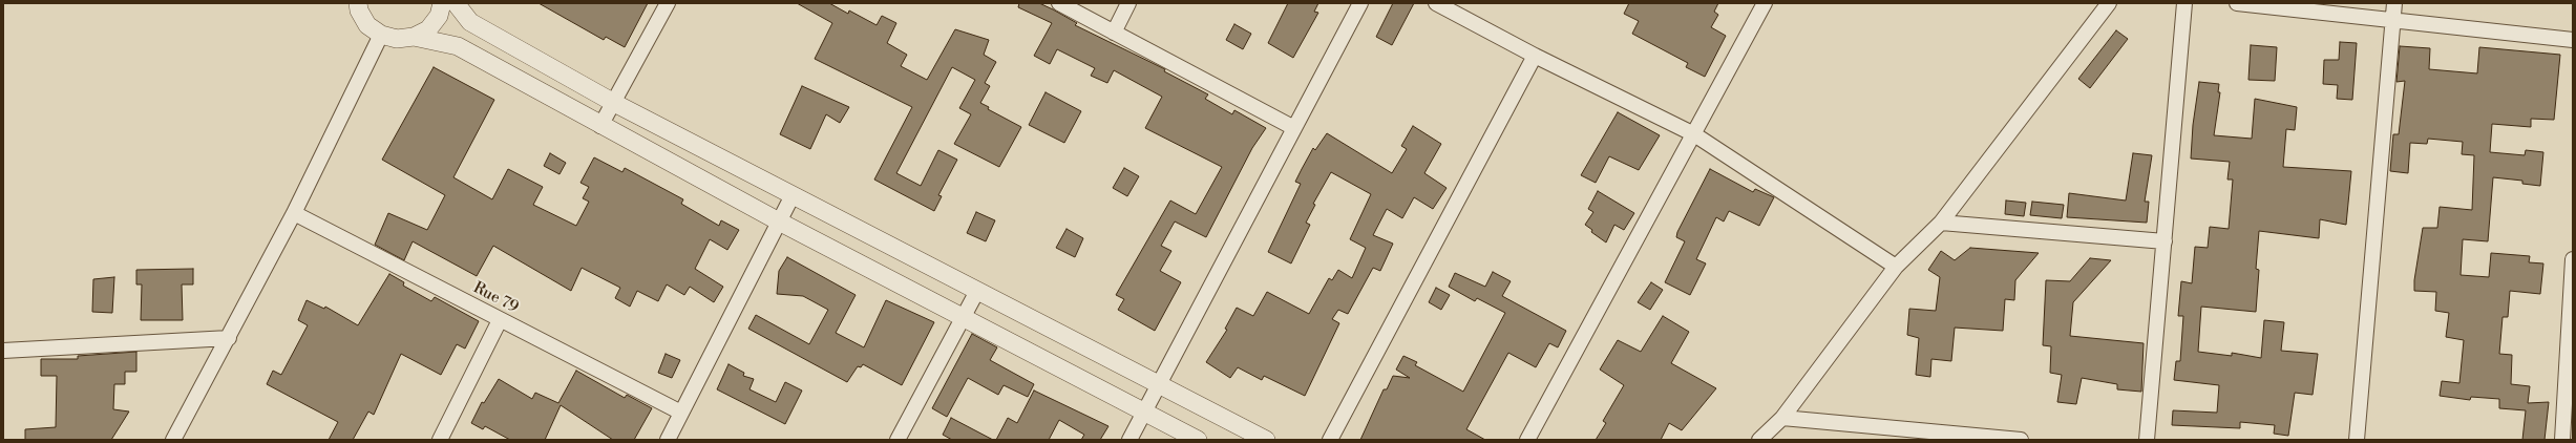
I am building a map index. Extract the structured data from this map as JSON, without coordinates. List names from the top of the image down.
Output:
{
  "streets": {
    "street": ["Rue 79"]
  }
}
